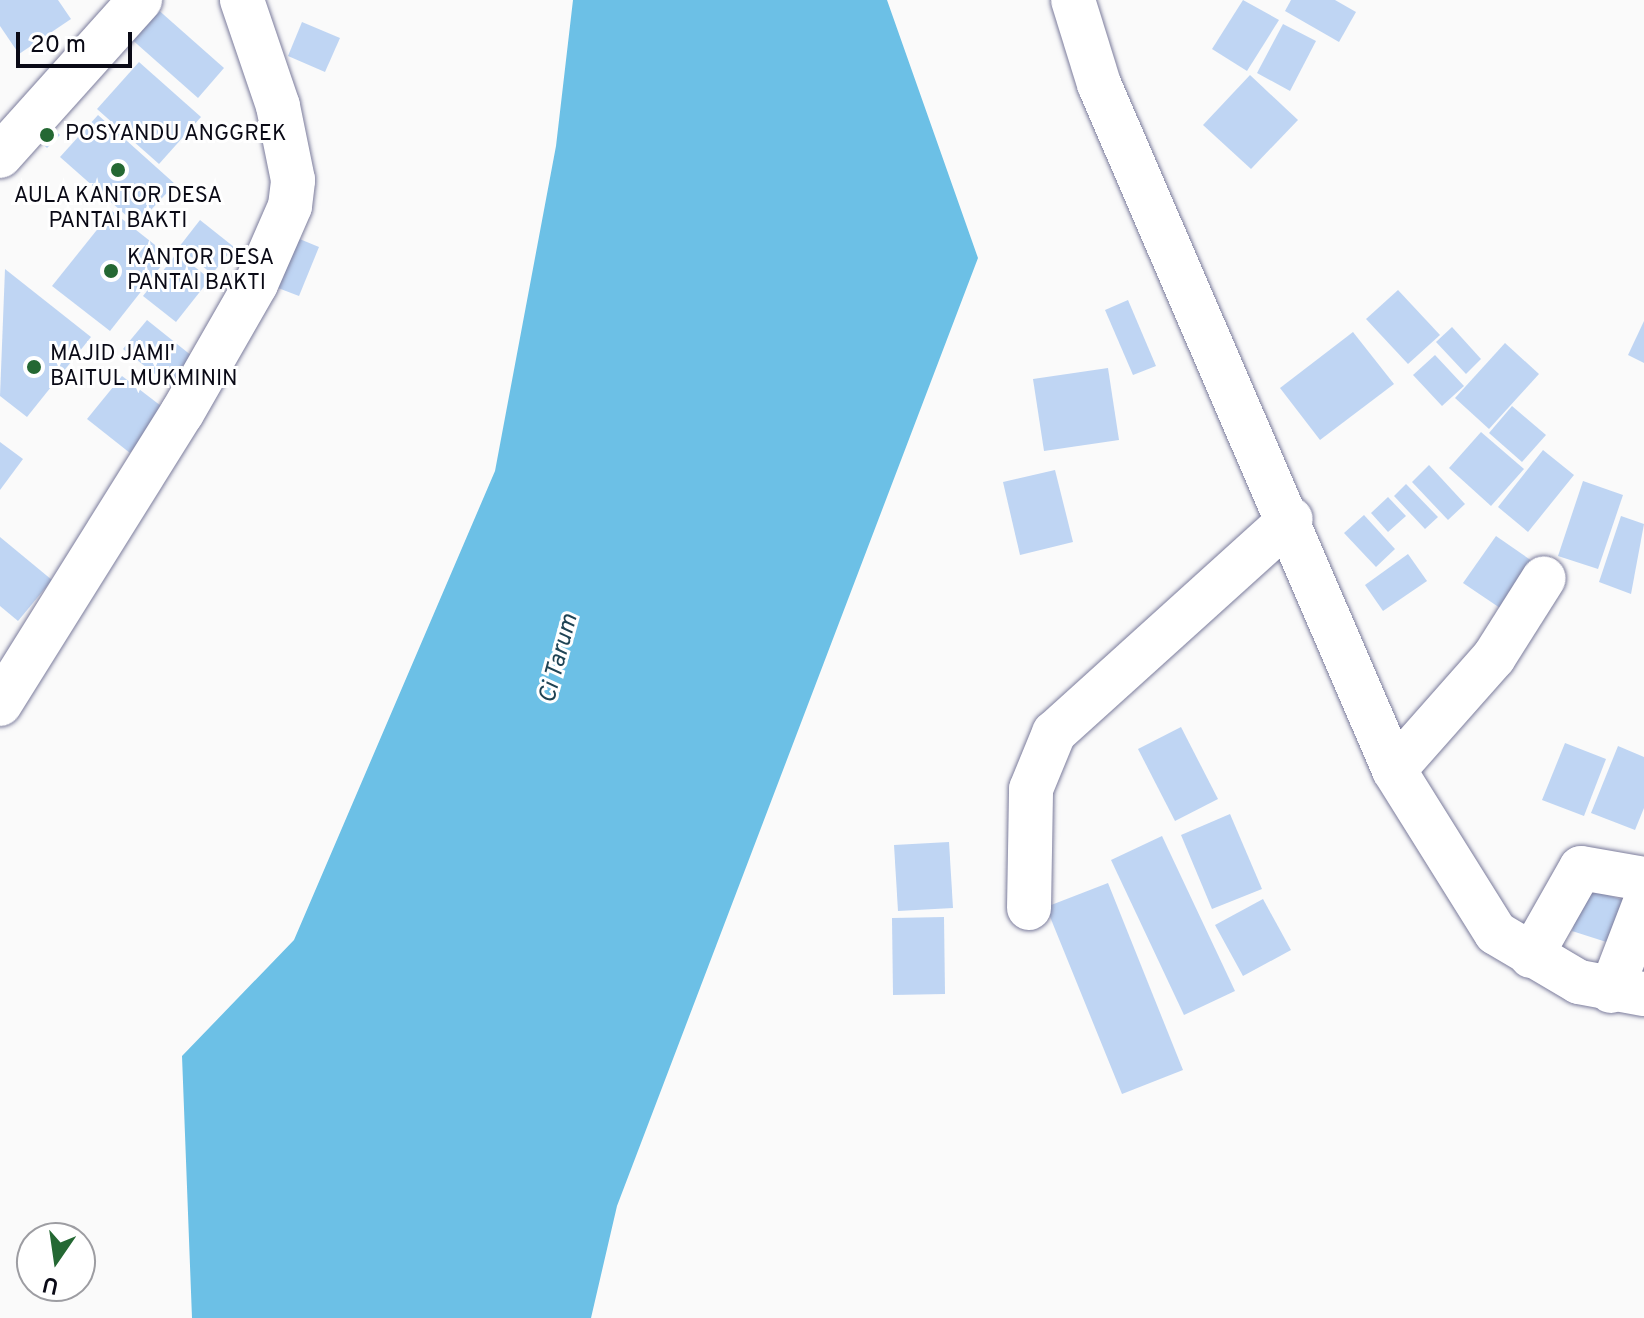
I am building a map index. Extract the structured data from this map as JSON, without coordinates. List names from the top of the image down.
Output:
{
  "water": ["Ci Tarum"],
  "places": [
    "POSYANDU ANGGREK",
    "AULA KANTOR DESA PANTAI BAKTI",
    "KANTOR DESA PANTAI BAKTI",
    "MAJID JAMI' BAITUL MUKMININ"
  ],
  "scale_bar": "20 m",
  "north": "bottom"
}
